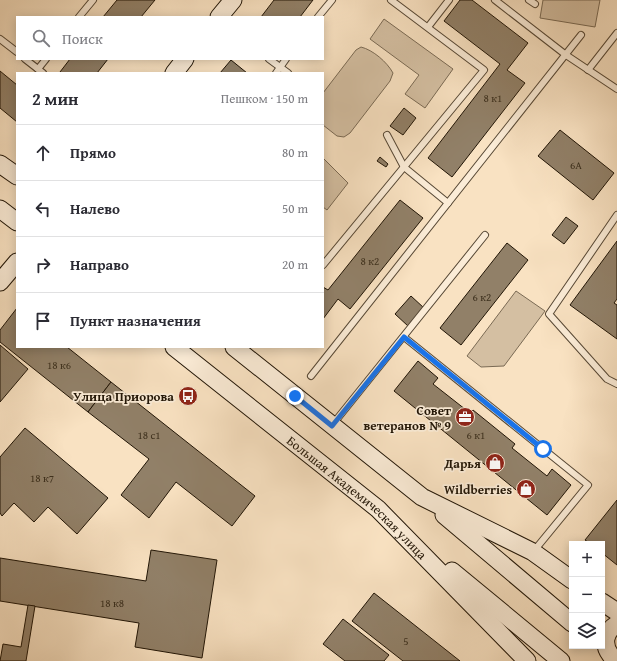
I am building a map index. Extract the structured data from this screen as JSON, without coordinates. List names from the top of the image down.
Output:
{
  "streets": {
    "main road": ["Большая Академическая улица"]
  },
  "places": {
    "bus stop": ["Улица Приорова"],
    "office": ["Совет ветеранов № 9"],
    "shop": ["Дарья", "Wildberries"]
  },
  "house_numbers": [
    "8 к1",
    "6А",
    "8 к2",
    "6 к2",
    "18 к6",
    "18 с1",
    "6 к1",
    "18 к7",
    "18 к8",
    "5"
  ],
  "page": {
    "search": "Поиск",
    "heading": ["2 мин", "Пешком · 150 m"],
    "list": [
      ["Прямо", "80 m"],
      ["Налево", "50 m"],
      ["Направо", "20 m"],
      "Пункт назначения"
    ],
    "map_buttons": ["+", "−"]
  }
}
